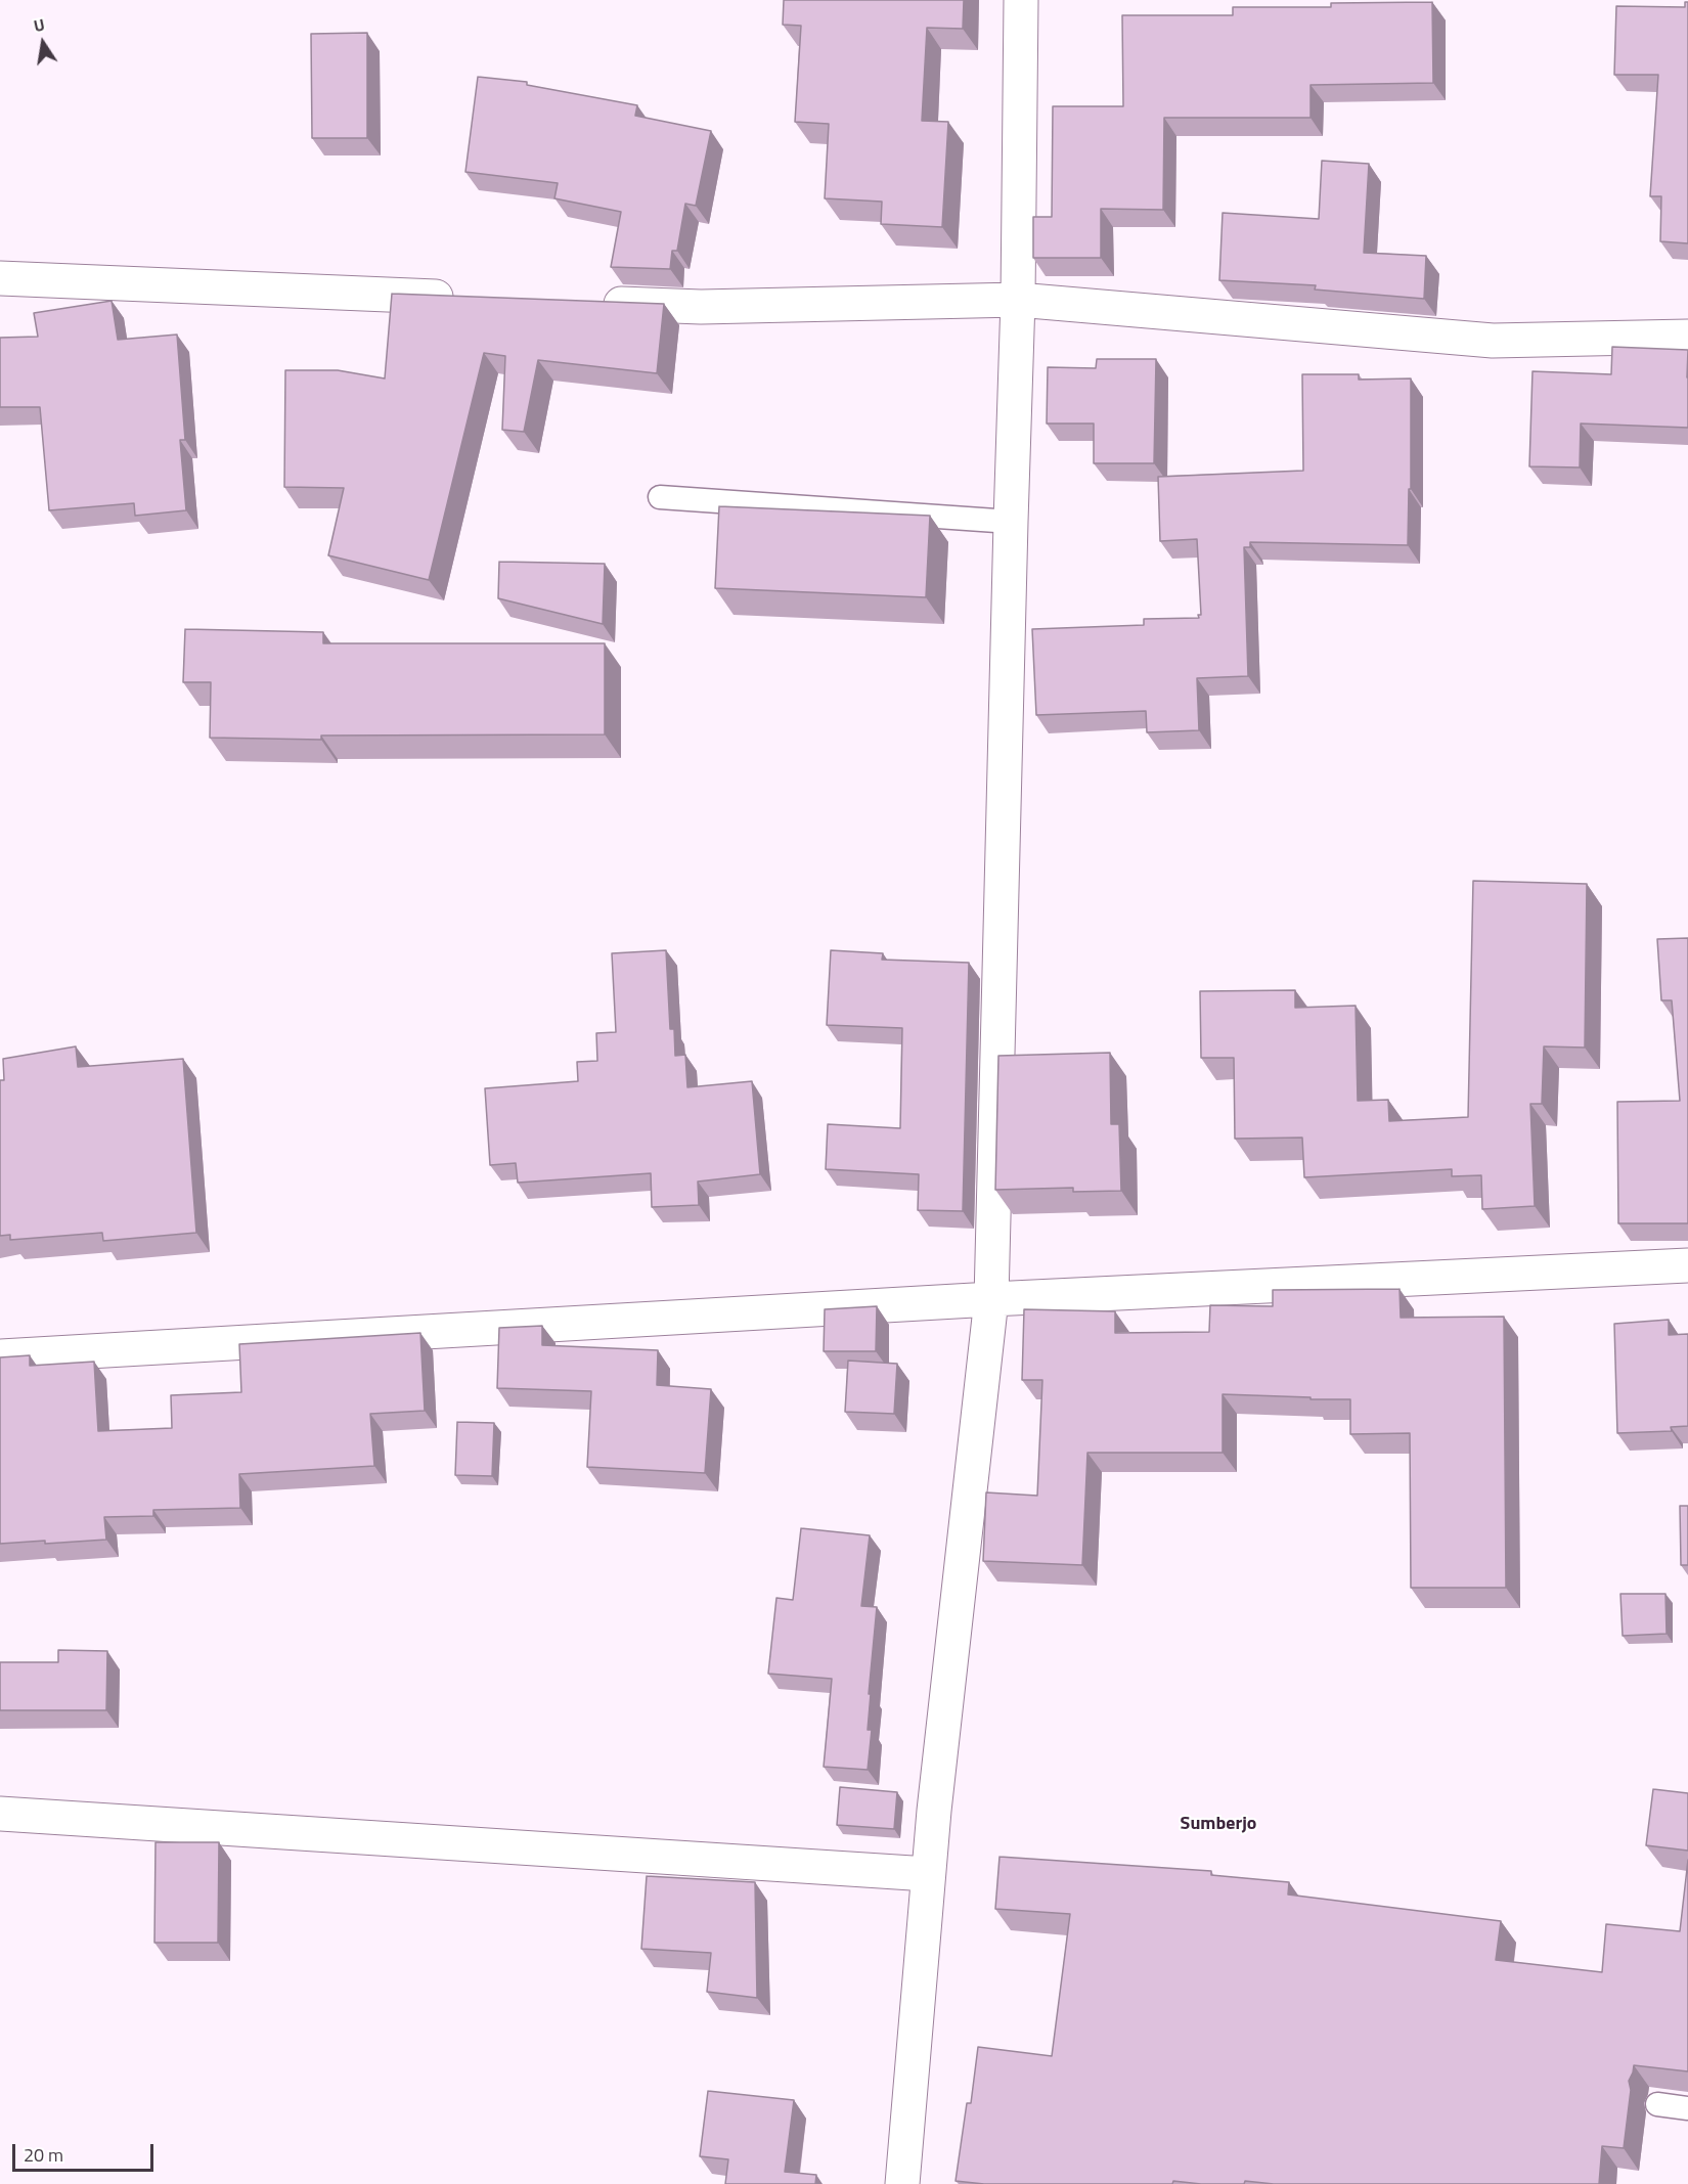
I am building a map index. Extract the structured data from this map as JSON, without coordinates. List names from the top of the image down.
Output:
{
  "districts": ["Sumberjo"],
  "scale_bar": "20 m",
  "north": "top"
}
